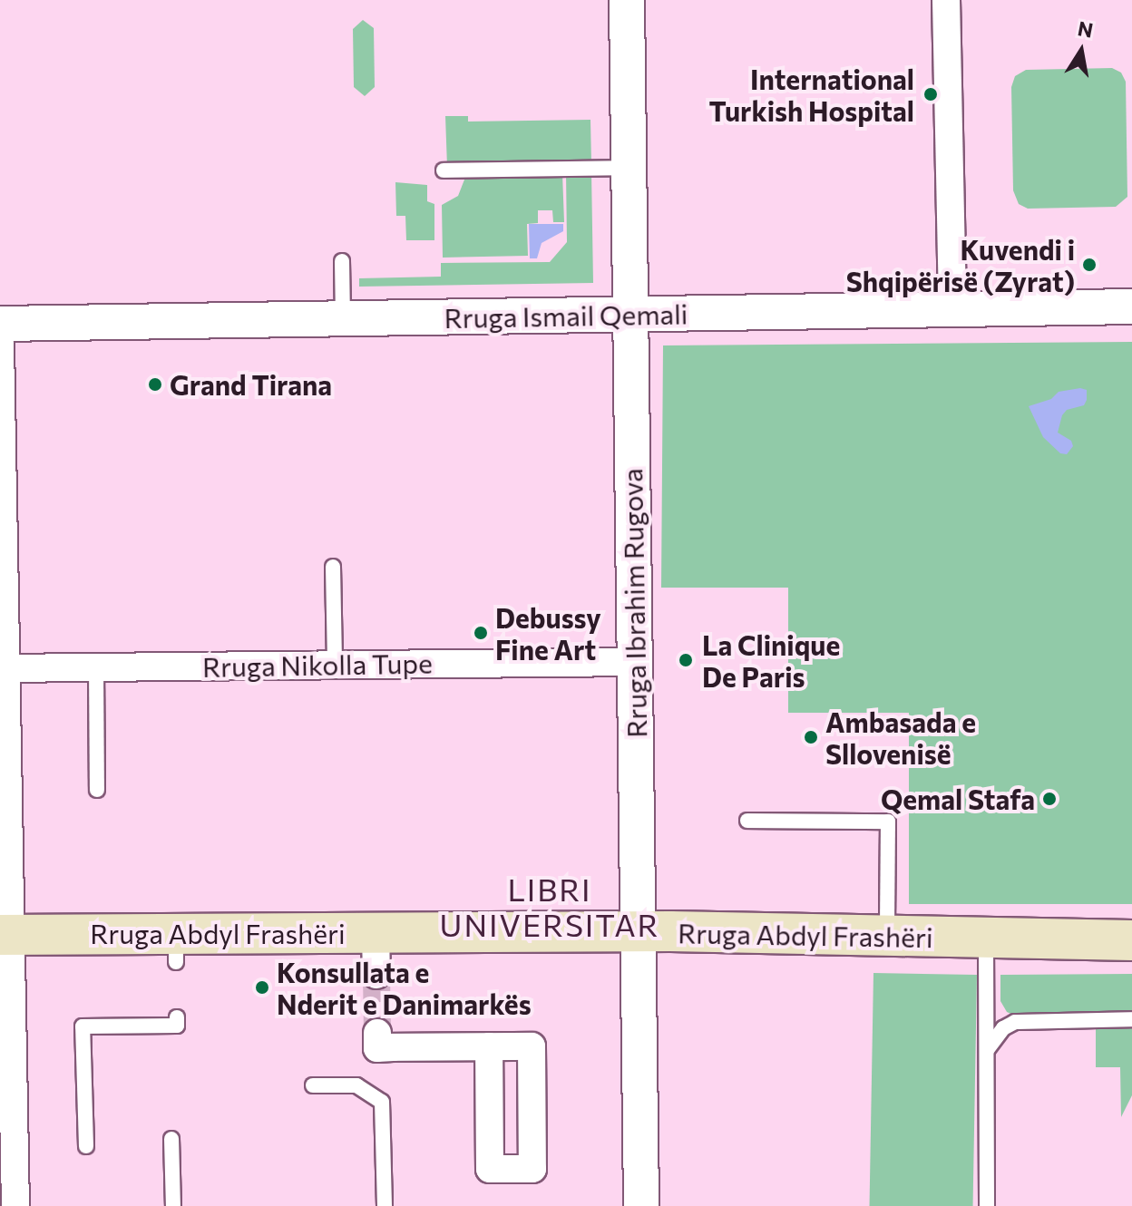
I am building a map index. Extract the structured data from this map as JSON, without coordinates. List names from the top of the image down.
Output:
{
  "streets": {
    "main road": ["Rruga Abdyl Frashëri"],
    "street": ["Rruga Ismail Qemali", "Rruga Ibrahim Rugova", "Rruga Nikolla Tupe"]
  },
  "crossings": [
    ["Rruga Ismail Qemali", "Rruga Ibrahim Rugova"],
    ["Rruga Ibrahim Rugova", "Rruga Nikolla Tupe"],
    ["Rruga Ibrahim Rugova", "Rruga Abdyl Frashëri"]
  ],
  "districts": ["LIBRI UNIVERSITAR"],
  "places": [
    "International Turkish Hospital",
    "Kuvendi i Shqipërisë (Zyrat)",
    "Grand Tirana",
    "Debussy Fine Art",
    "La Clinique De Paris",
    "Ambasada e Sllovenisë",
    "Qemal Stafa",
    "Konsullata e Nderit e Danimarkës"
  ],
  "north": "top"
}
